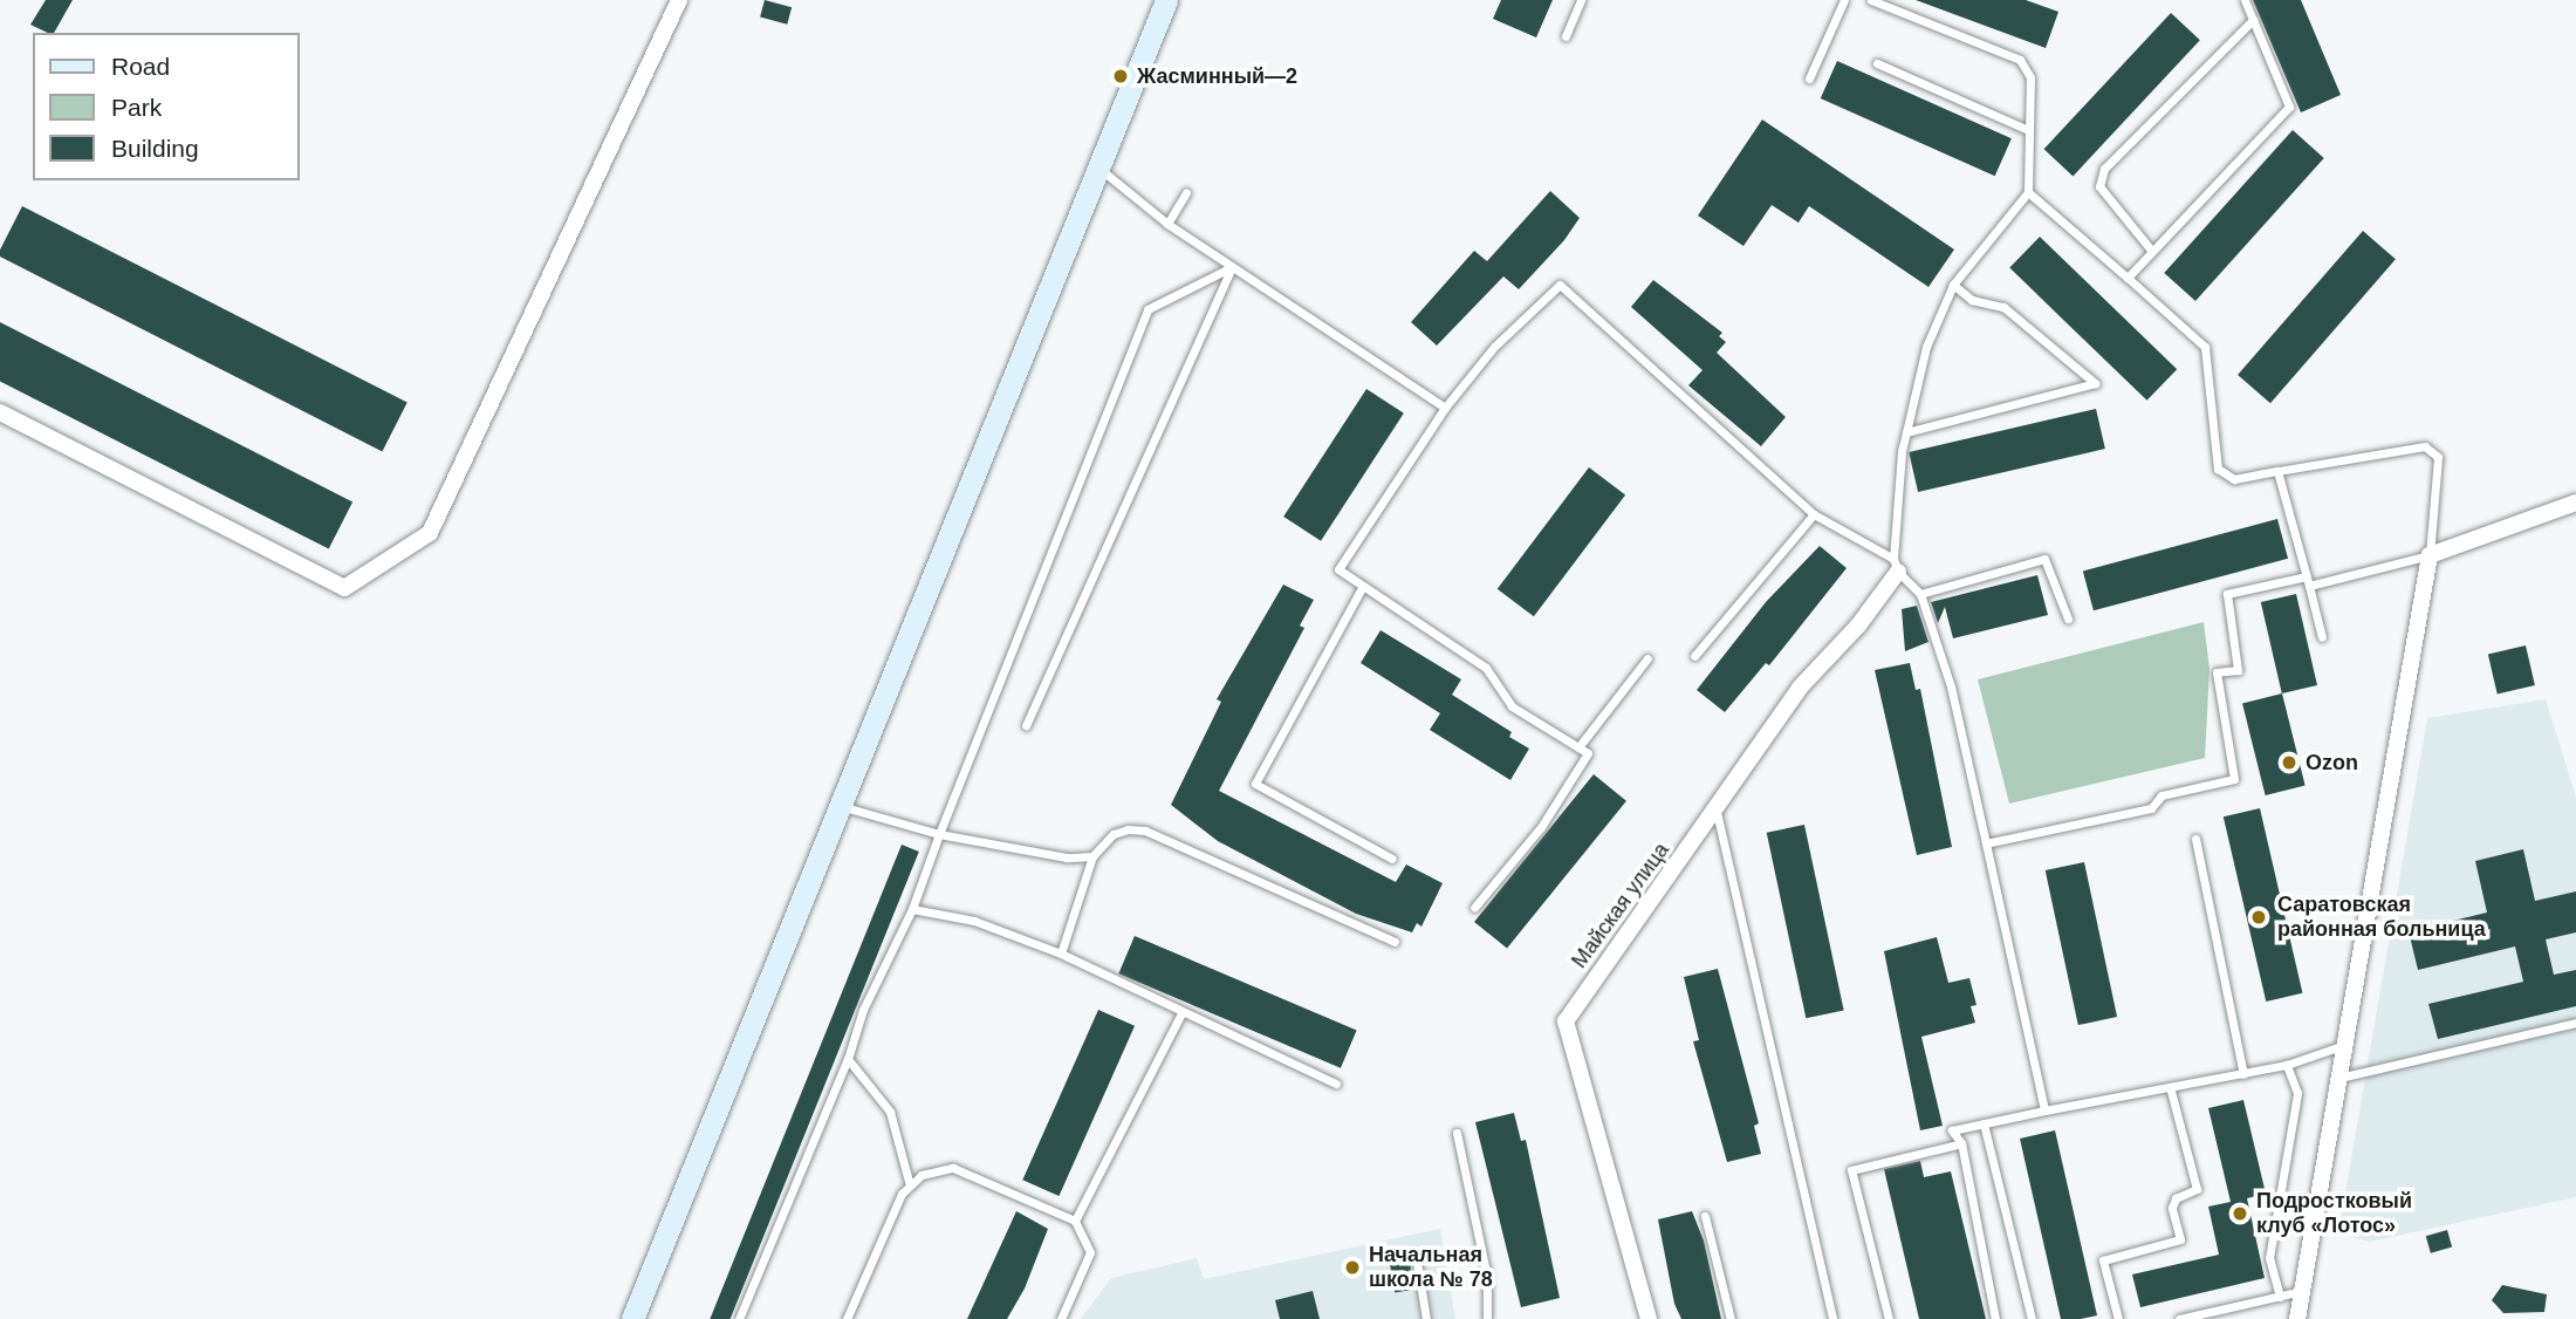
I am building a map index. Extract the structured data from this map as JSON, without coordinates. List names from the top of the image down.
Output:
{
  "streets": {
    "street": ["Майская улица"]
  },
  "places": [
    "Жасминный—2",
    "Ozon",
    "Саратовская районная больница",
    "Подростковый клуб «Лотос»",
    "Начальная школа № 78"
  ],
  "legend": ["Road", "Park", "Building"]
}
